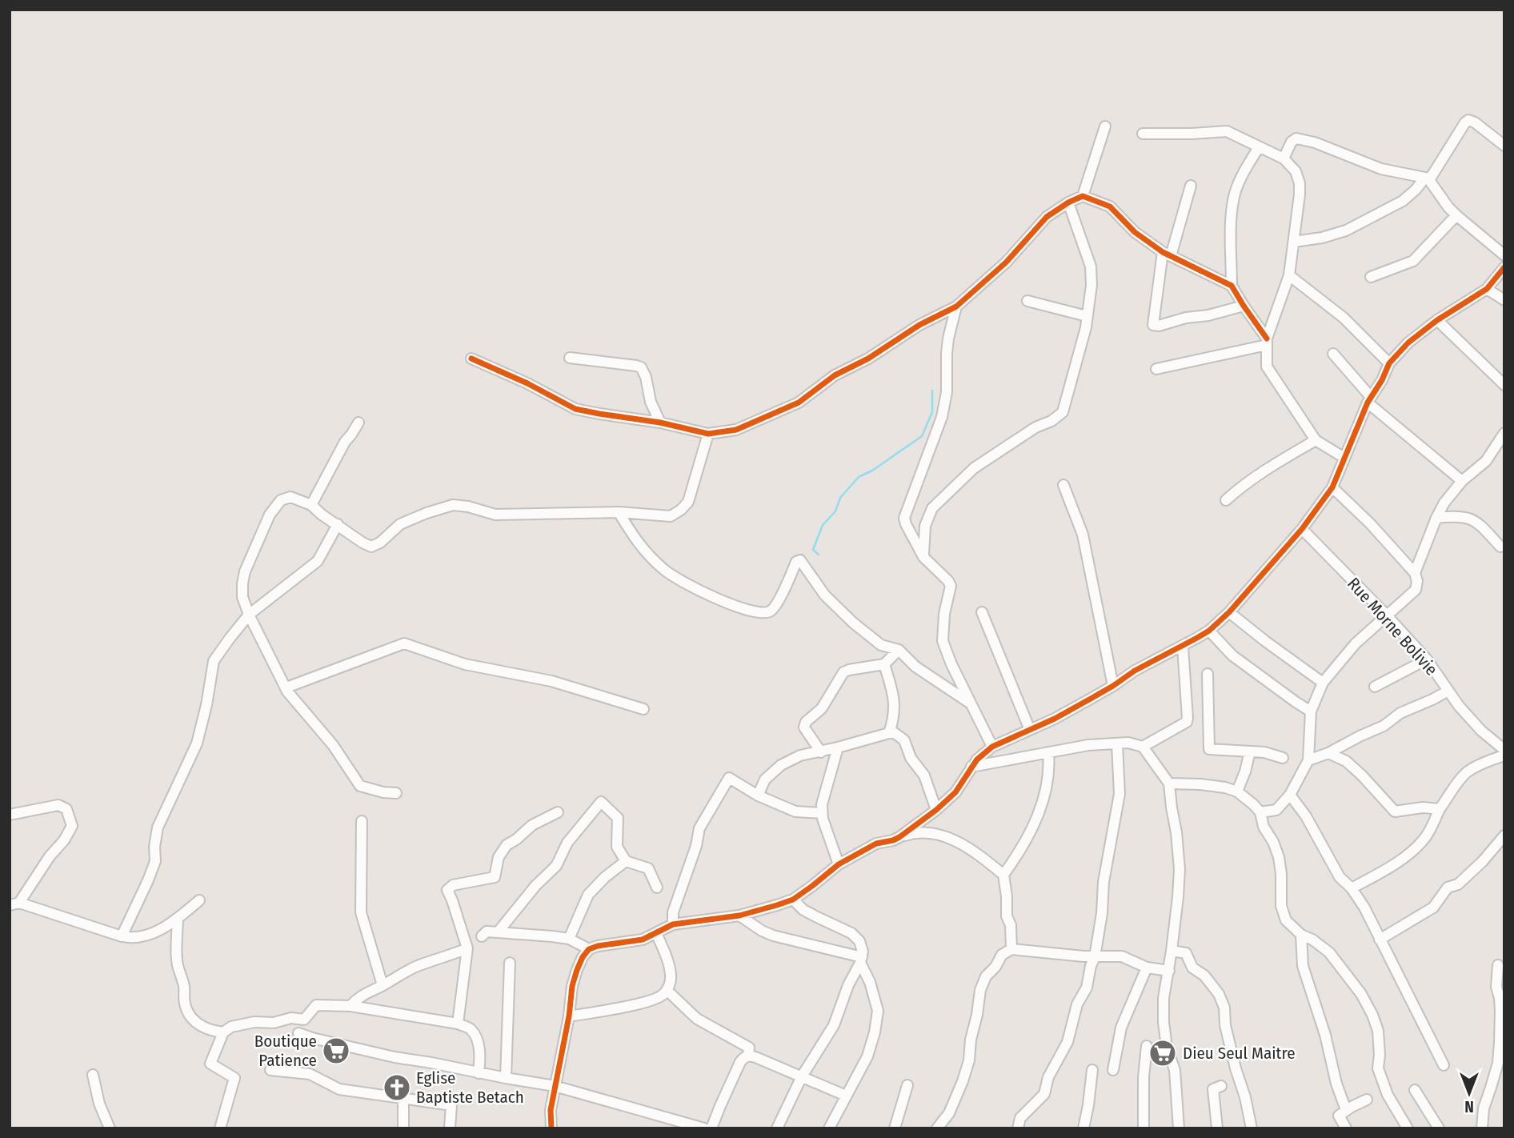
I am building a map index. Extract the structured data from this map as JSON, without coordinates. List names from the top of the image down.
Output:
{
  "streets": {
    "street": ["Rue Morne Bolivie"]
  },
  "places": {
    "supermarket": ["Boutique Patience", "Dieu Seul Maitre"],
    "church": ["Eglise Baptiste Betach"]
  },
  "north": "bottom"
}
